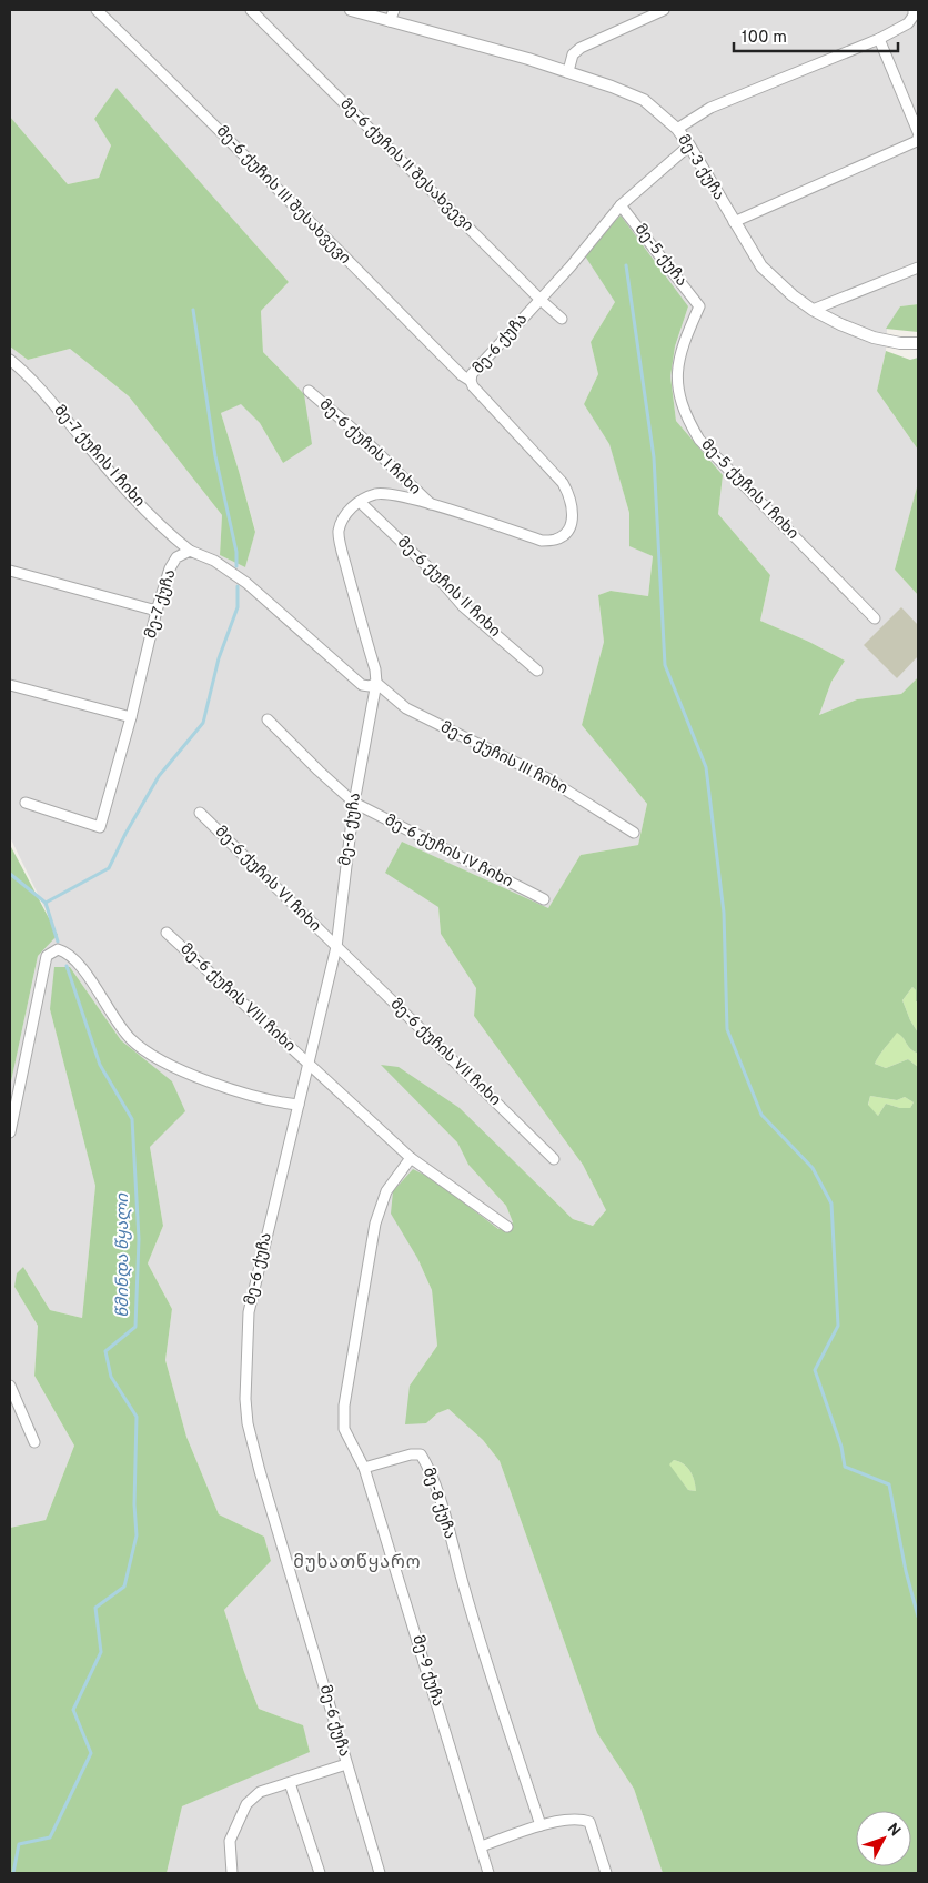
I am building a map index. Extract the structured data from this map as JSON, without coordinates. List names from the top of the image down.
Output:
{
  "streets": {
    "street": [
      "მე-6 ქუჩის II შესახვევი",
      "მე-3 ქუჩა",
      "მე-6 ქუჩის III შესახვევი",
      "მე-5 ქუჩა",
      "მე-6 ქუჩა",
      "მე-6 ქუჩის I ჩიხი",
      "მე-7 ქუჩის I ჩიხი",
      "მე-5 ქუჩის I ჩიხი",
      "მე-6 ქუჩის II ჩიხი",
      "მე-7 ქუჩა",
      "მე-6 ქუჩის III ჩიხი",
      "მე-6 ქუჩის IV ჩიხი",
      "მე-6 ქუჩის VI ჩიხი",
      "მე-6 ქუჩის VIII ჩიხი",
      "მე-6 ქუჩის VII ჩიხი",
      "მე-8 ქუჩა",
      "მე-9 ქუჩა"
    ]
  },
  "crossings": [
    ["მე-6 ქუჩის II შესახვევი", "მე-6 ქუჩა"],
    ["მე-3 ქუჩა", "მე-6 ქუჩა"],
    ["მე-6 ქუჩის III შესახვევი", "მე-6 ქუჩა"],
    ["მე-5 ქუჩა", "მე-6 ქუჩა"],
    ["მე-5 ქუჩა", "მე-5 ქუჩის I ჩიხი"],
    ["მე-6 ქუჩა", "მე-6 ქუჩის I ჩიხი"],
    ["მე-6 ქუჩა", "მე-6 ქუჩის II ჩიხი"],
    ["მე-6 ქუჩა", "მე-6 ქუჩის III ჩიხი"],
    ["მე-6 ქუჩა", "მე-6 ქუჩის IV ჩიხი"],
    ["მე-6 ქუჩა", "მე-6 ქუჩის VI ჩიხი"],
    ["მე-6 ქუჩა", "მე-6 ქუჩის VIII ჩიხი"],
    ["მე-6 ქუჩა", "მე-6 ქუჩის VII ჩიხი"],
    ["მე-7 ქუჩის I ჩიხი", "მე-7 ქუჩა"],
    ["მე-6 ქუჩის VI ჩიხი", "მე-6 ქუჩის VII ჩიხი"],
    ["მე-8 ქუჩა", "მე-9 ქუჩა"]
  ],
  "districts": ["მუხათწყარო"],
  "water": ["წმინდა წყალი"],
  "scale_bar": "100 m",
  "north": "top right"
}
